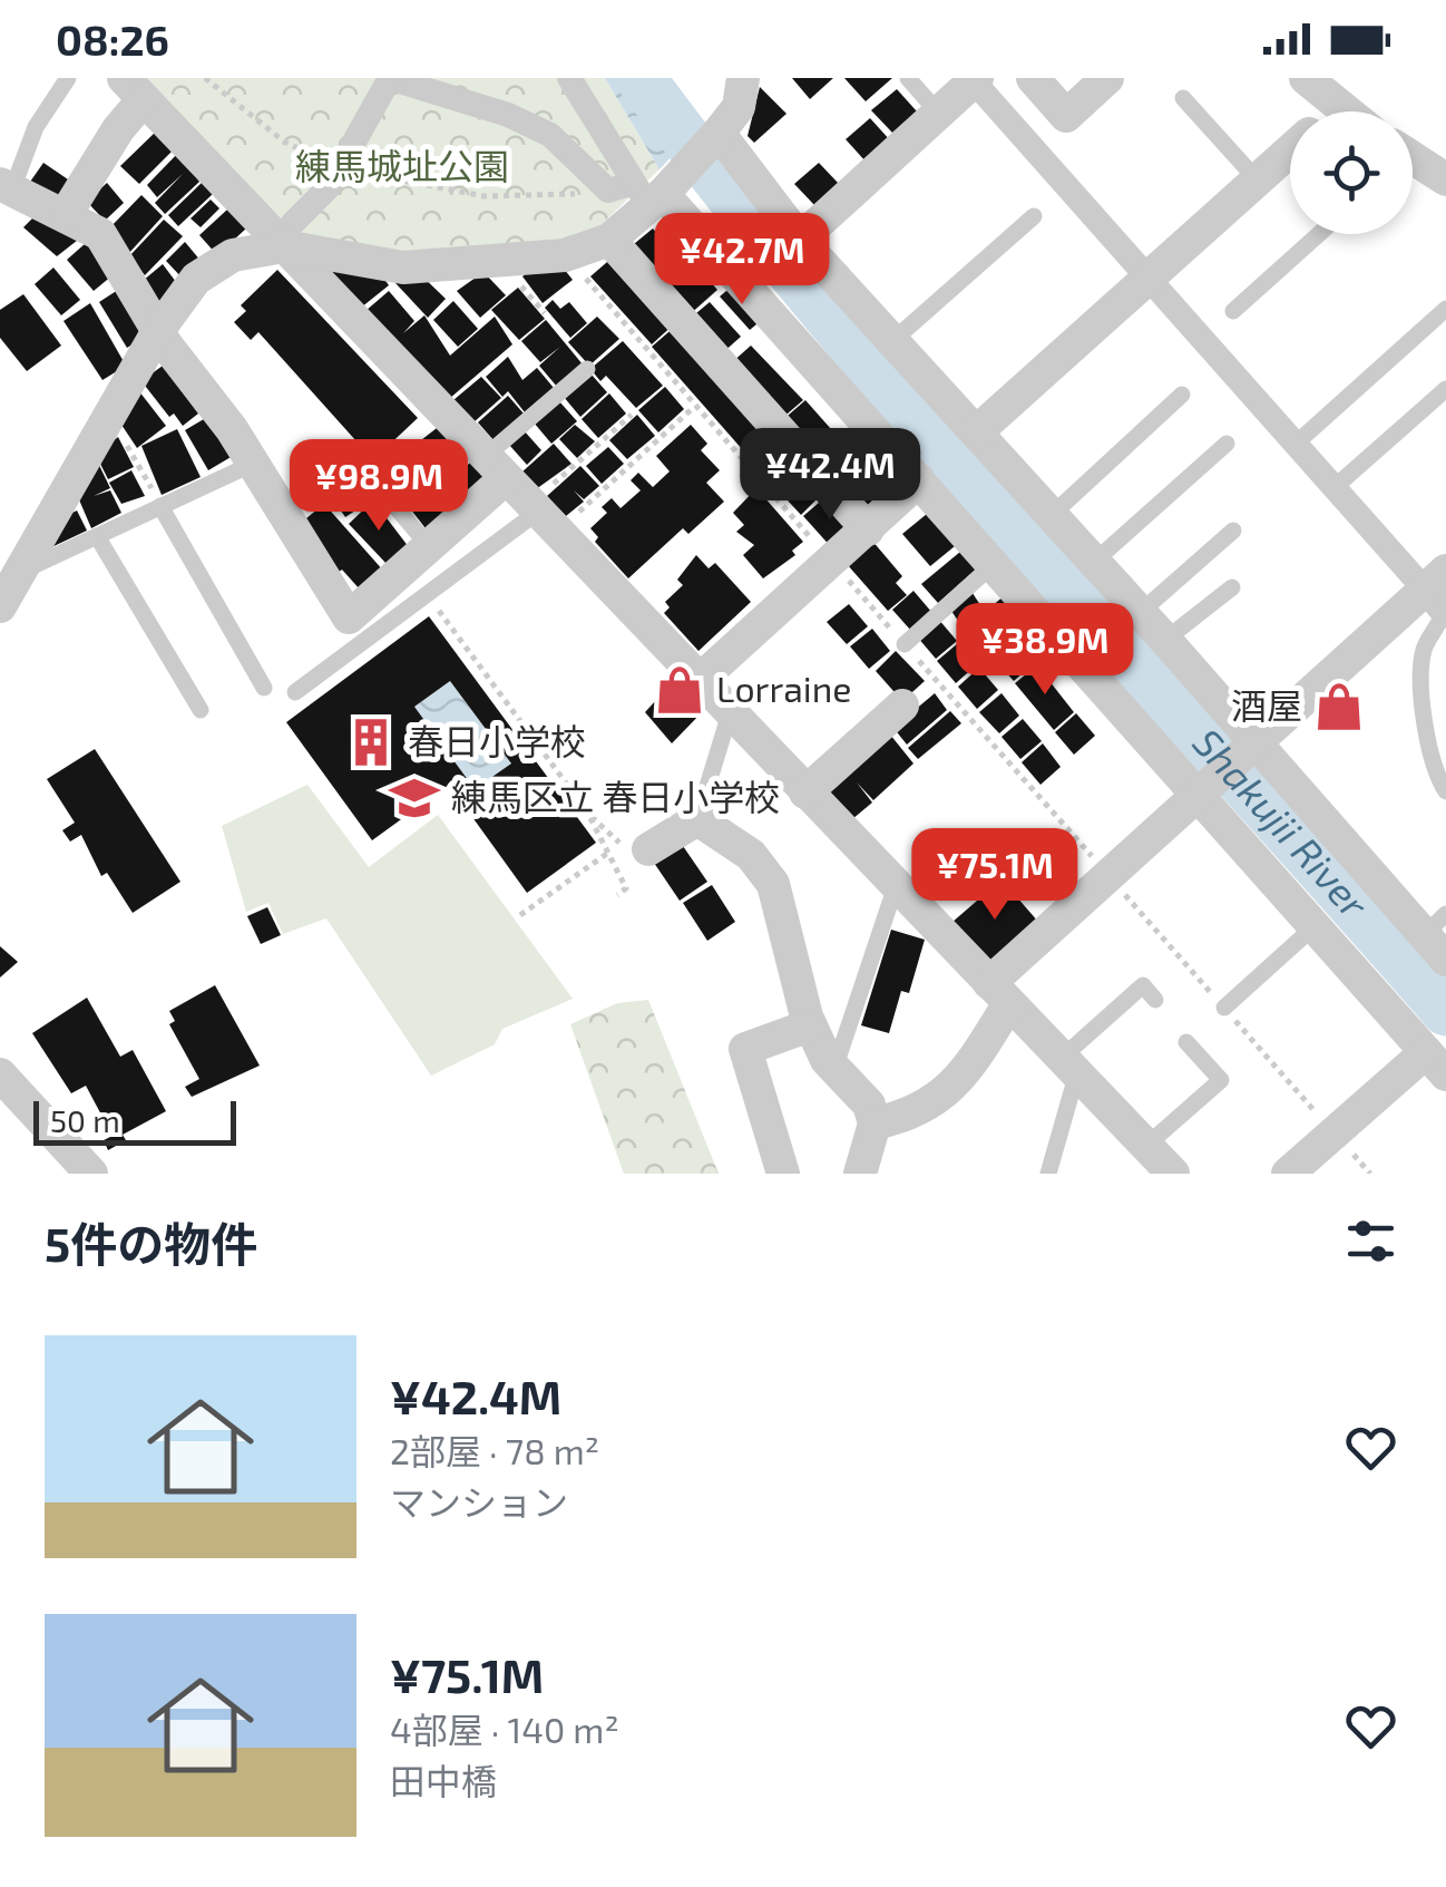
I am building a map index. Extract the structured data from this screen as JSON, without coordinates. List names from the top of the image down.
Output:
{
  "water": ["Shakujii River"],
  "parks": ["練馬城址公園"],
  "places": {
    "shop": ["Lorraine", "酒屋"],
    "building": ["春日小学校"],
    "school or university": ["練馬区立 春日小学校"]
  },
  "scale_bar": "50 m",
  "page": {
    "status": "08:26",
    "price": [
      "¥42.7M",
      "¥42.4M",
      "¥98.9M",
      "¥38.9M",
      "¥75.1M"
    ],
    "scale": "50 m",
    "heading": "5件の物件",
    "list": [
      {
        "name": "¥42.4M",
        "note": "2部屋 · 78 m² · マンション"
      },
      {
        "name": "¥75.1M",
        "note": "4部屋 · 140 m² · 田中橋"
      }
    ]
  }
}
